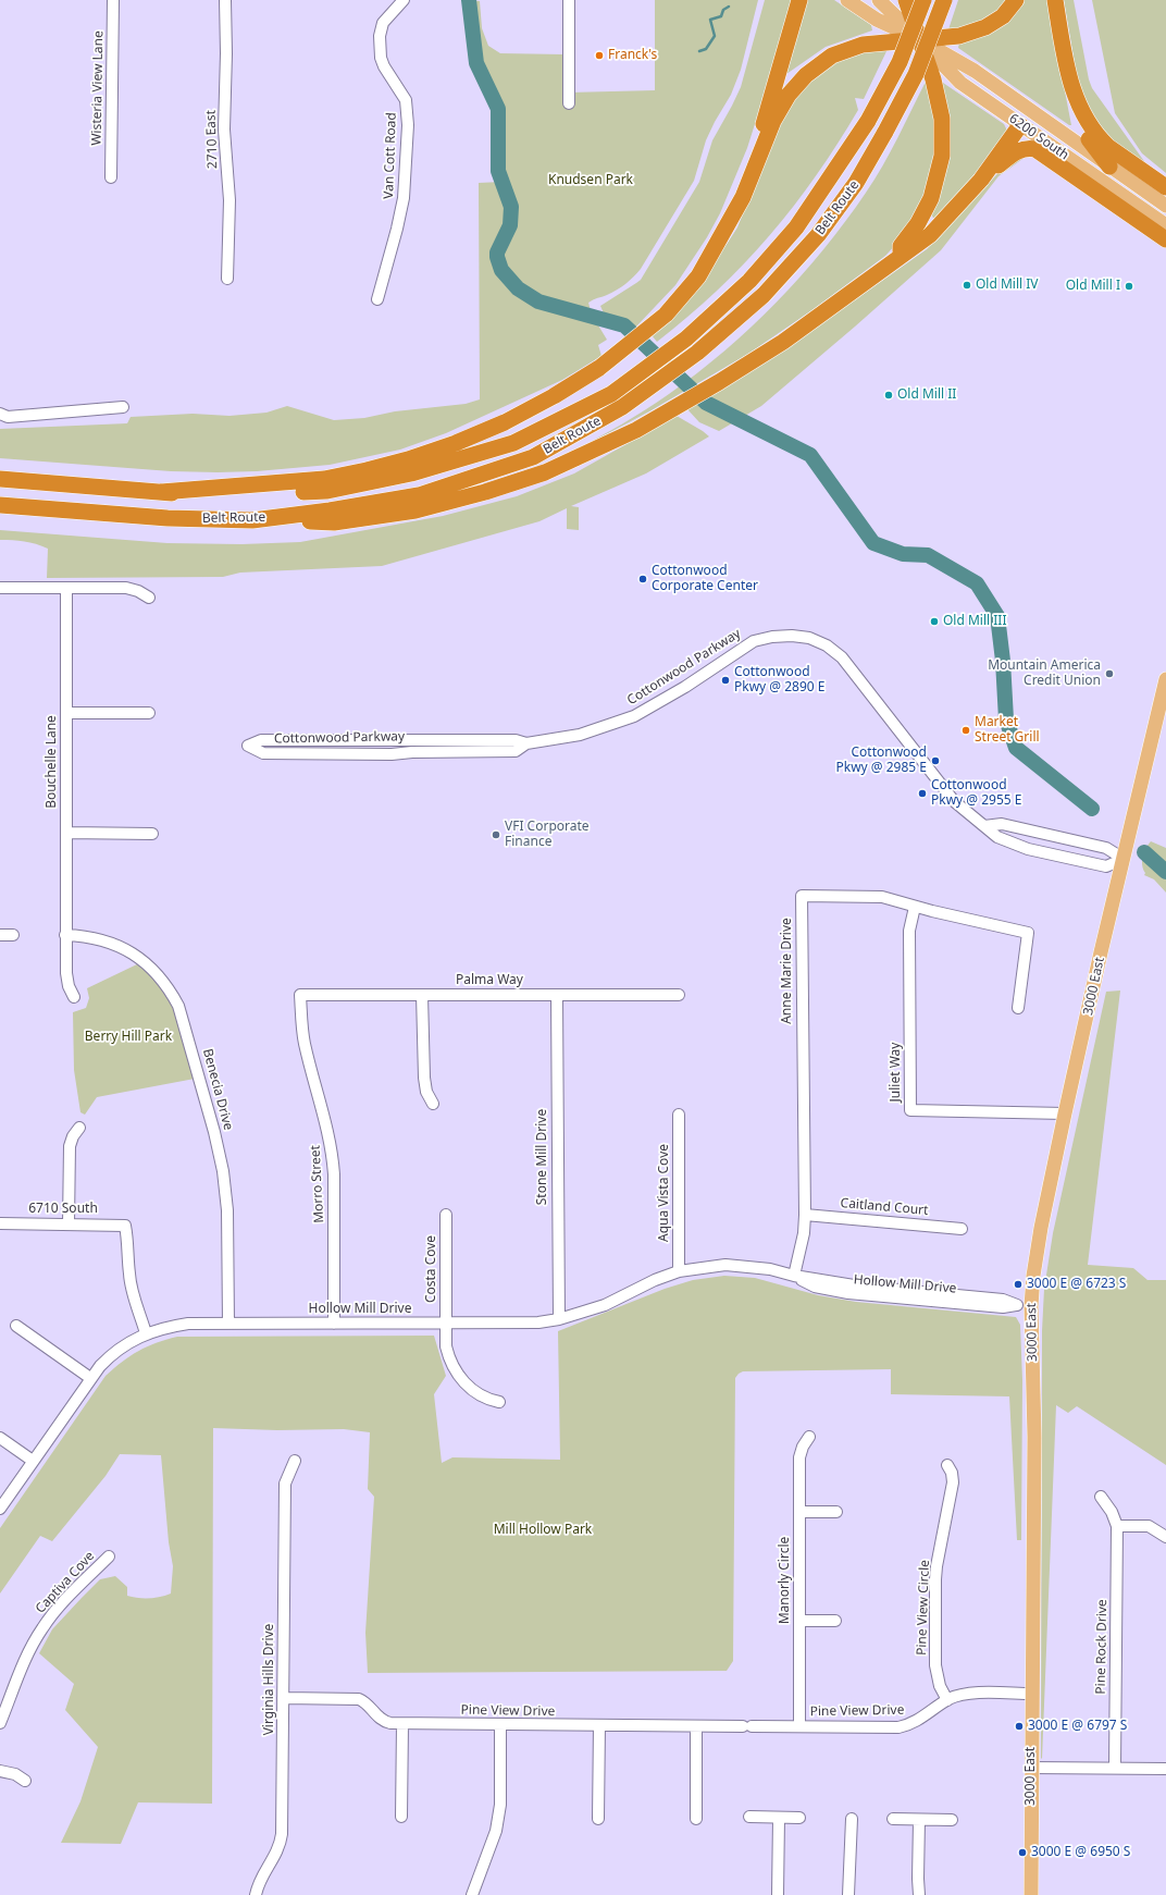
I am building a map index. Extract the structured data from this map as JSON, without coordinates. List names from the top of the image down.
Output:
{
  "streets": {
    "highway": ["Belt Route"],
    "main road": ["6200 South", "3000 East"],
    "street": [
      "Wisteria View Lane",
      "2710 East",
      "Van Cott Road",
      "Cottonwood Parkway",
      "Bouchelle Lane",
      "Anne Marie Drive",
      "Palma Way",
      "Juliet Way",
      "Benecia Drive",
      "Stone Mill Drive",
      "Morro Street",
      "Aqua Vista Cove",
      "Caitland Court",
      "6710 South",
      "Costa Cove",
      "Hollow Mill Drive",
      "Manorly Circle",
      "Captiva Cove",
      "Pine View Circle",
      "Pine Rock Drive",
      "Virginia Hills Drive",
      "Pine View Drive"
    ]
  },
  "crossings": [
    ["Cottonwood Parkway", "3000 East"],
    ["Bouchelle Lane", "Benecia Drive"],
    ["Anne Marie Drive", "Juliet Way"],
    ["Anne Marie Drive", "Caitland Court"],
    ["Anne Marie Drive", "Hollow Mill Drive"],
    ["Palma Way", "Stone Mill Drive"],
    ["Palma Way", "Morro Street"],
    ["3000 East", "Juliet Way"],
    ["3000 East", "Hollow Mill Drive"],
    ["3000 East", "Pine View Drive"],
    ["Benecia Drive", "Hollow Mill Drive"],
    ["Stone Mill Drive", "Hollow Mill Drive"],
    ["Morro Street", "Hollow Mill Drive"],
    ["Aqua Vista Cove", "Hollow Mill Drive"],
    ["6710 South", "Hollow Mill Drive"],
    ["Costa Cove", "Hollow Mill Drive"],
    ["Manorly Circle", "Pine View Drive"],
    ["Pine View Circle", "Pine View Drive"],
    ["Virginia Hills Drive", "Pine View Drive"]
  ],
  "parks": ["Knudsen Park", "Berry Hill Park", "Mill Hollow Park"],
  "places": [
    "Franck's",
    "Old Mill IV",
    "Old Mill I",
    "Old Mill II",
    "Cottonwood Corporate Center",
    "Old Mill III",
    "Mountain America Credit Union",
    "Cottonwood Pkwy @ 2890 E",
    "Market Street Grill",
    "Cottonwood Pkwy @ 2985 E",
    "Cottonwood Pkwy @ 2955 E",
    "VFI Corporate Finance",
    "3000 E @ 6723 S",
    "3000 E @ 6797 S",
    "3000 E @ 6950 S"
  ]
}
